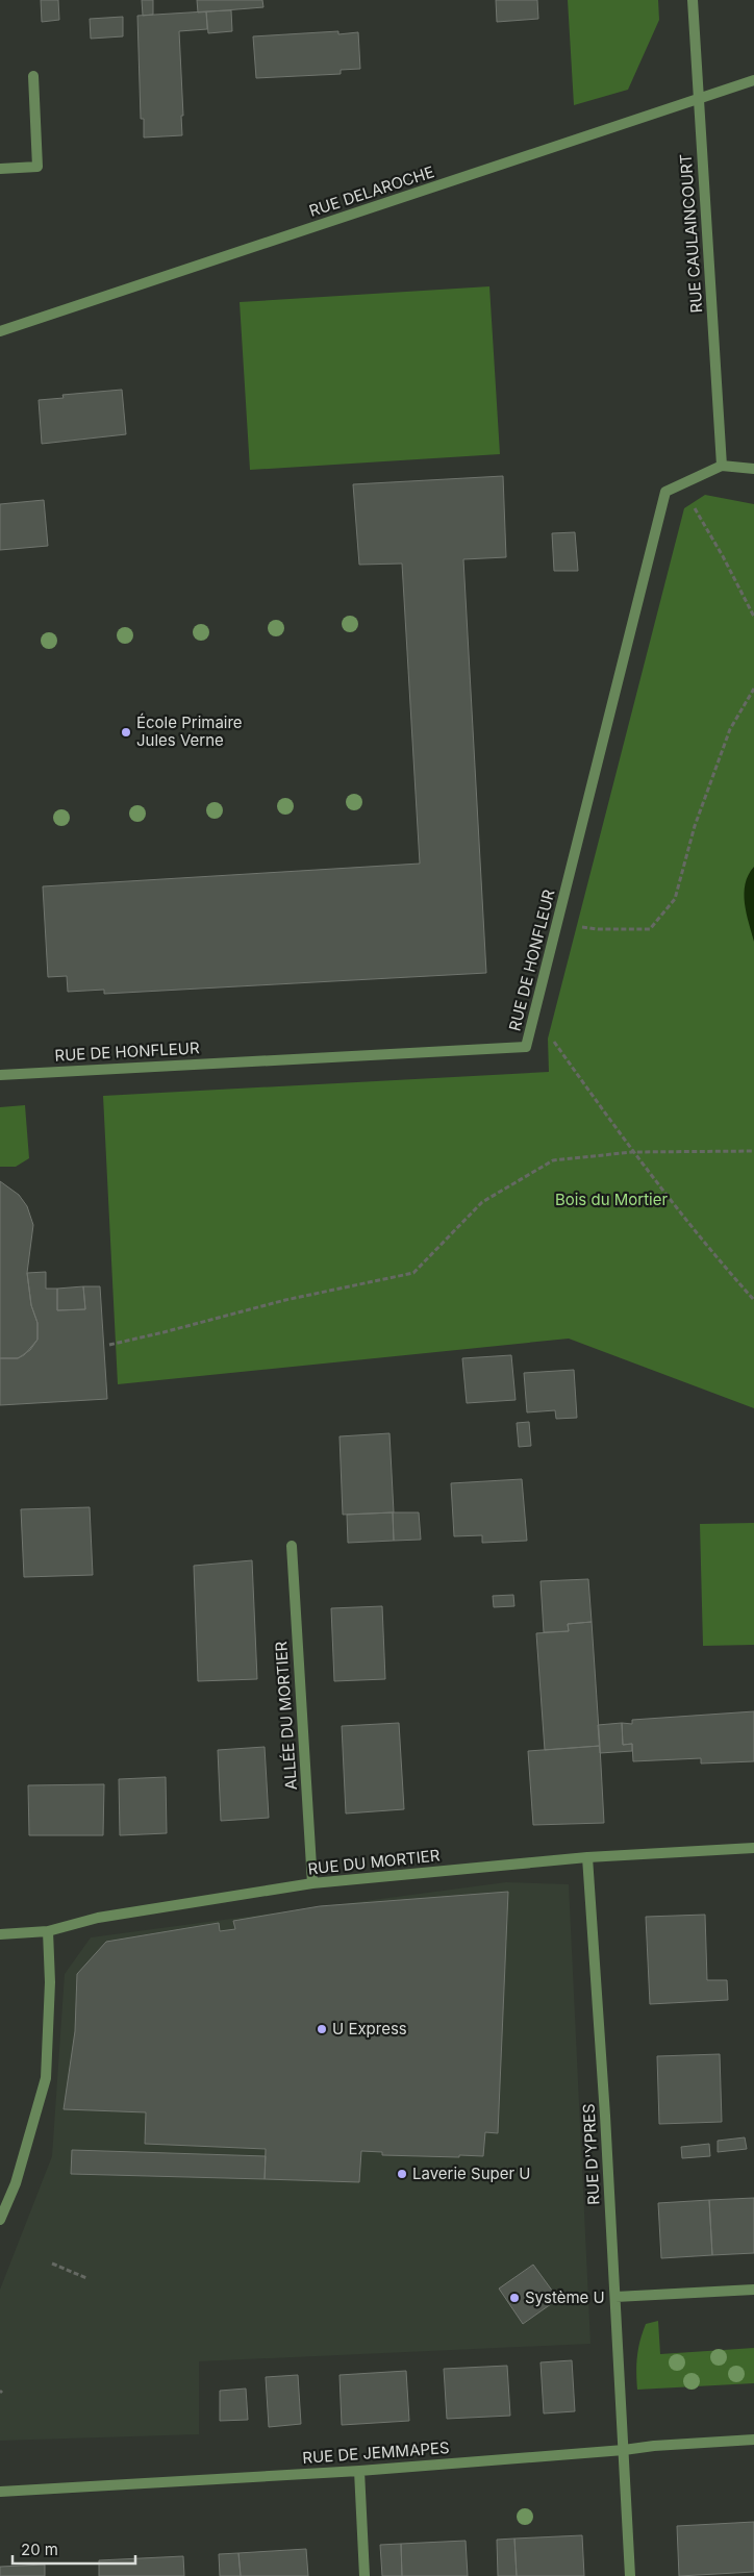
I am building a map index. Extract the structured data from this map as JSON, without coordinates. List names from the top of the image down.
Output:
{
  "streets": {
    "street": [
      "RUE DELAROCHE",
      "RUE CAULAINCOURT",
      "RUE DE HONFLEUR",
      "ALLÉE DU MORTIER",
      "RUE DU MORTIER",
      "RUE D'YPRES",
      "RUE DE JEMMAPES"
    ]
  },
  "crossings": [
    ["RUE DELAROCHE", "RUE CAULAINCOURT"],
    ["RUE CAULAINCOURT", "RUE DE HONFLEUR"],
    ["ALLÉE DU MORTIER", "RUE DU MORTIER"],
    ["RUE DU MORTIER", "RUE D'YPRES"],
    ["RUE D'YPRES", "RUE DE JEMMAPES"]
  ],
  "parks": ["Bois du Mortier"],
  "places": [
    "École Primaire Jules Verne",
    "U Express",
    "Laverie Super U",
    "Système U"
  ],
  "scale_bar": "20 m"
}
